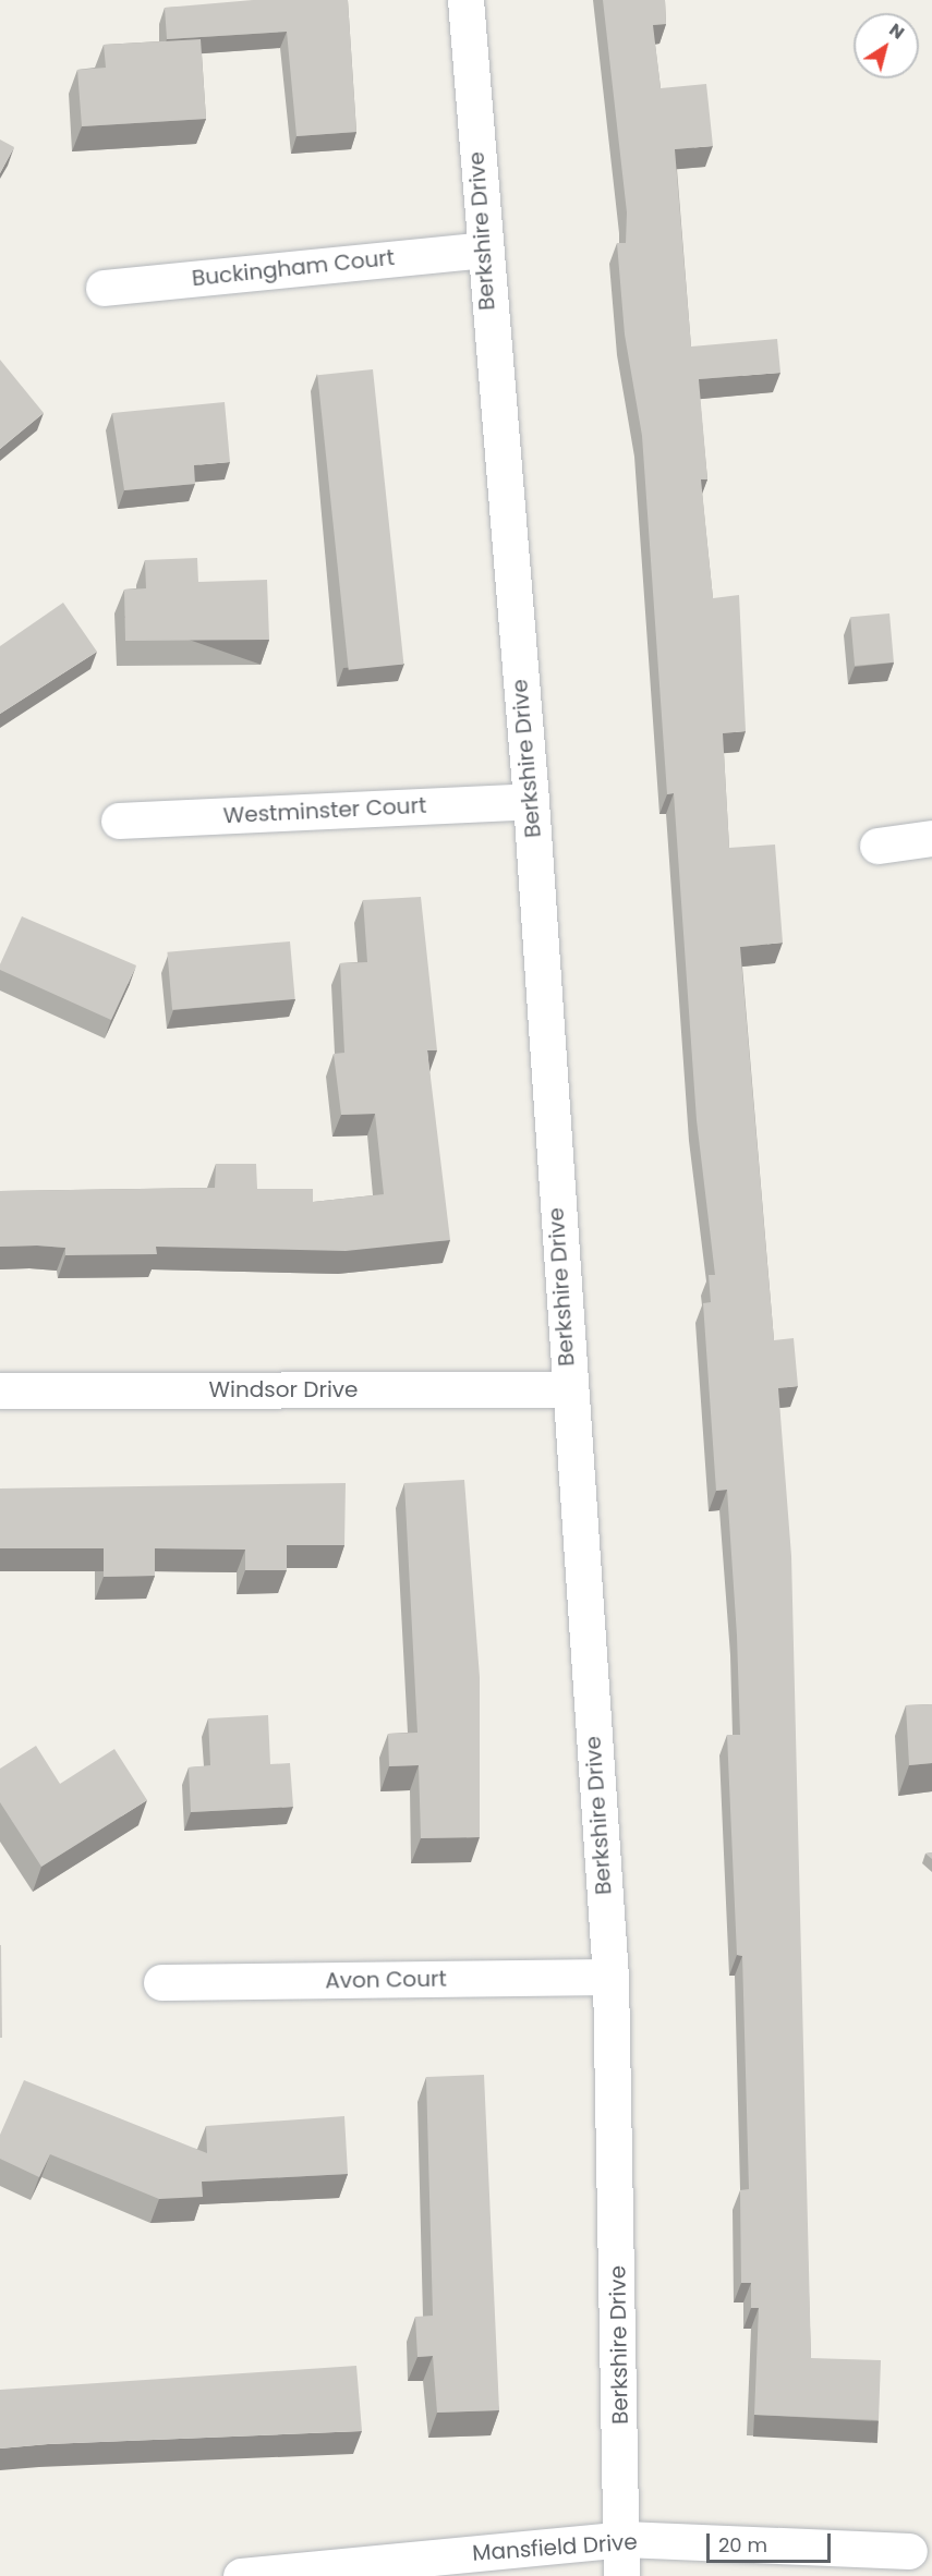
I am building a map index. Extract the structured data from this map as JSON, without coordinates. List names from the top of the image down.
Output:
{
  "streets": {
    "street": [
      "Berkshire Drive",
      "Buckingham Court",
      "Westminster Court",
      "Windsor Drive",
      "Avon Court",
      "Mansfield Drive"
    ]
  },
  "crossings": [
    ["Berkshire Drive", "Buckingham Court"],
    ["Berkshire Drive", "Westminster Court"],
    ["Berkshire Drive", "Windsor Drive"],
    ["Berkshire Drive", "Avon Court"],
    ["Berkshire Drive", "Mansfield Drive"]
  ],
  "scale_bar": "20 m",
  "north": "top right"
}
